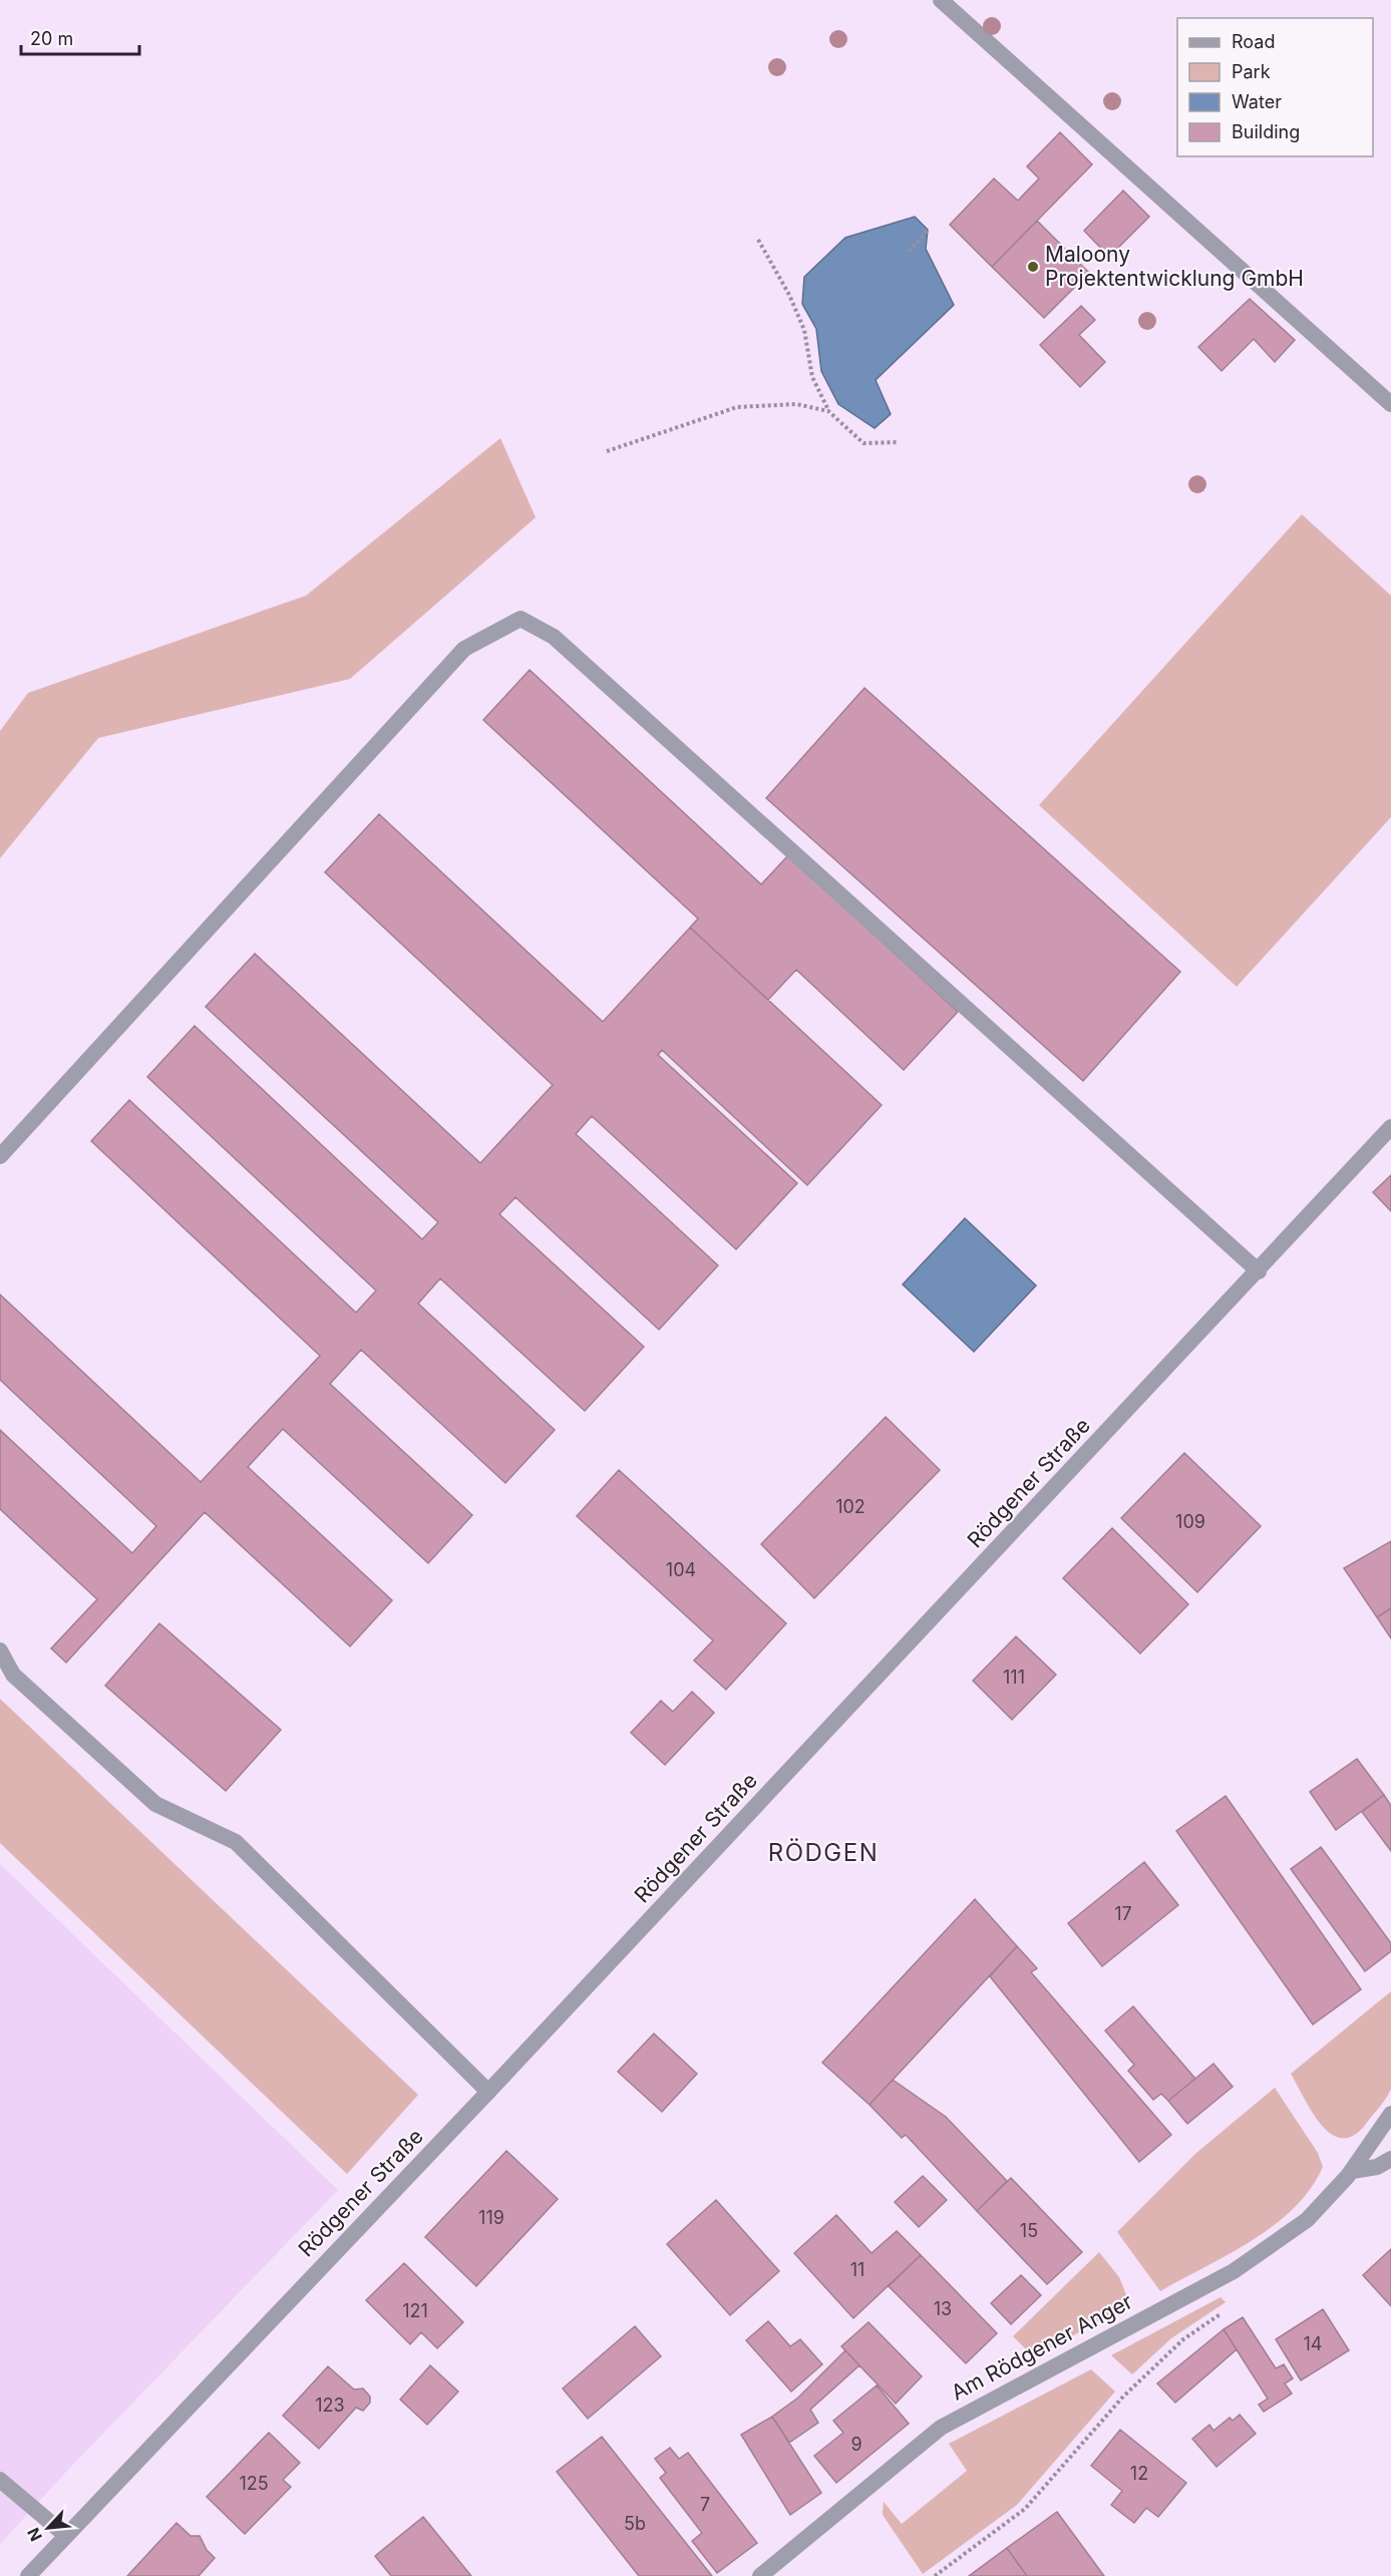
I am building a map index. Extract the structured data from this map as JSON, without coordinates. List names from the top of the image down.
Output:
{
  "streets": {
    "street": ["Rödgener Straße", "Am Rödgener Anger"]
  },
  "districts": ["RÖDGEN"],
  "places": ["Maloony Projektentwicklung GmbH"],
  "house_numbers": [
    "102",
    "109",
    "104",
    "111",
    "17",
    "119",
    "15",
    "11",
    "13",
    "121",
    "14",
    "123",
    "9",
    "12",
    "125",
    "7",
    "5b"
  ],
  "legend": [
    "Road",
    "Park",
    "Water",
    "Building"
  ],
  "scale_bar": "20 m",
  "north": "bottom left"
}
